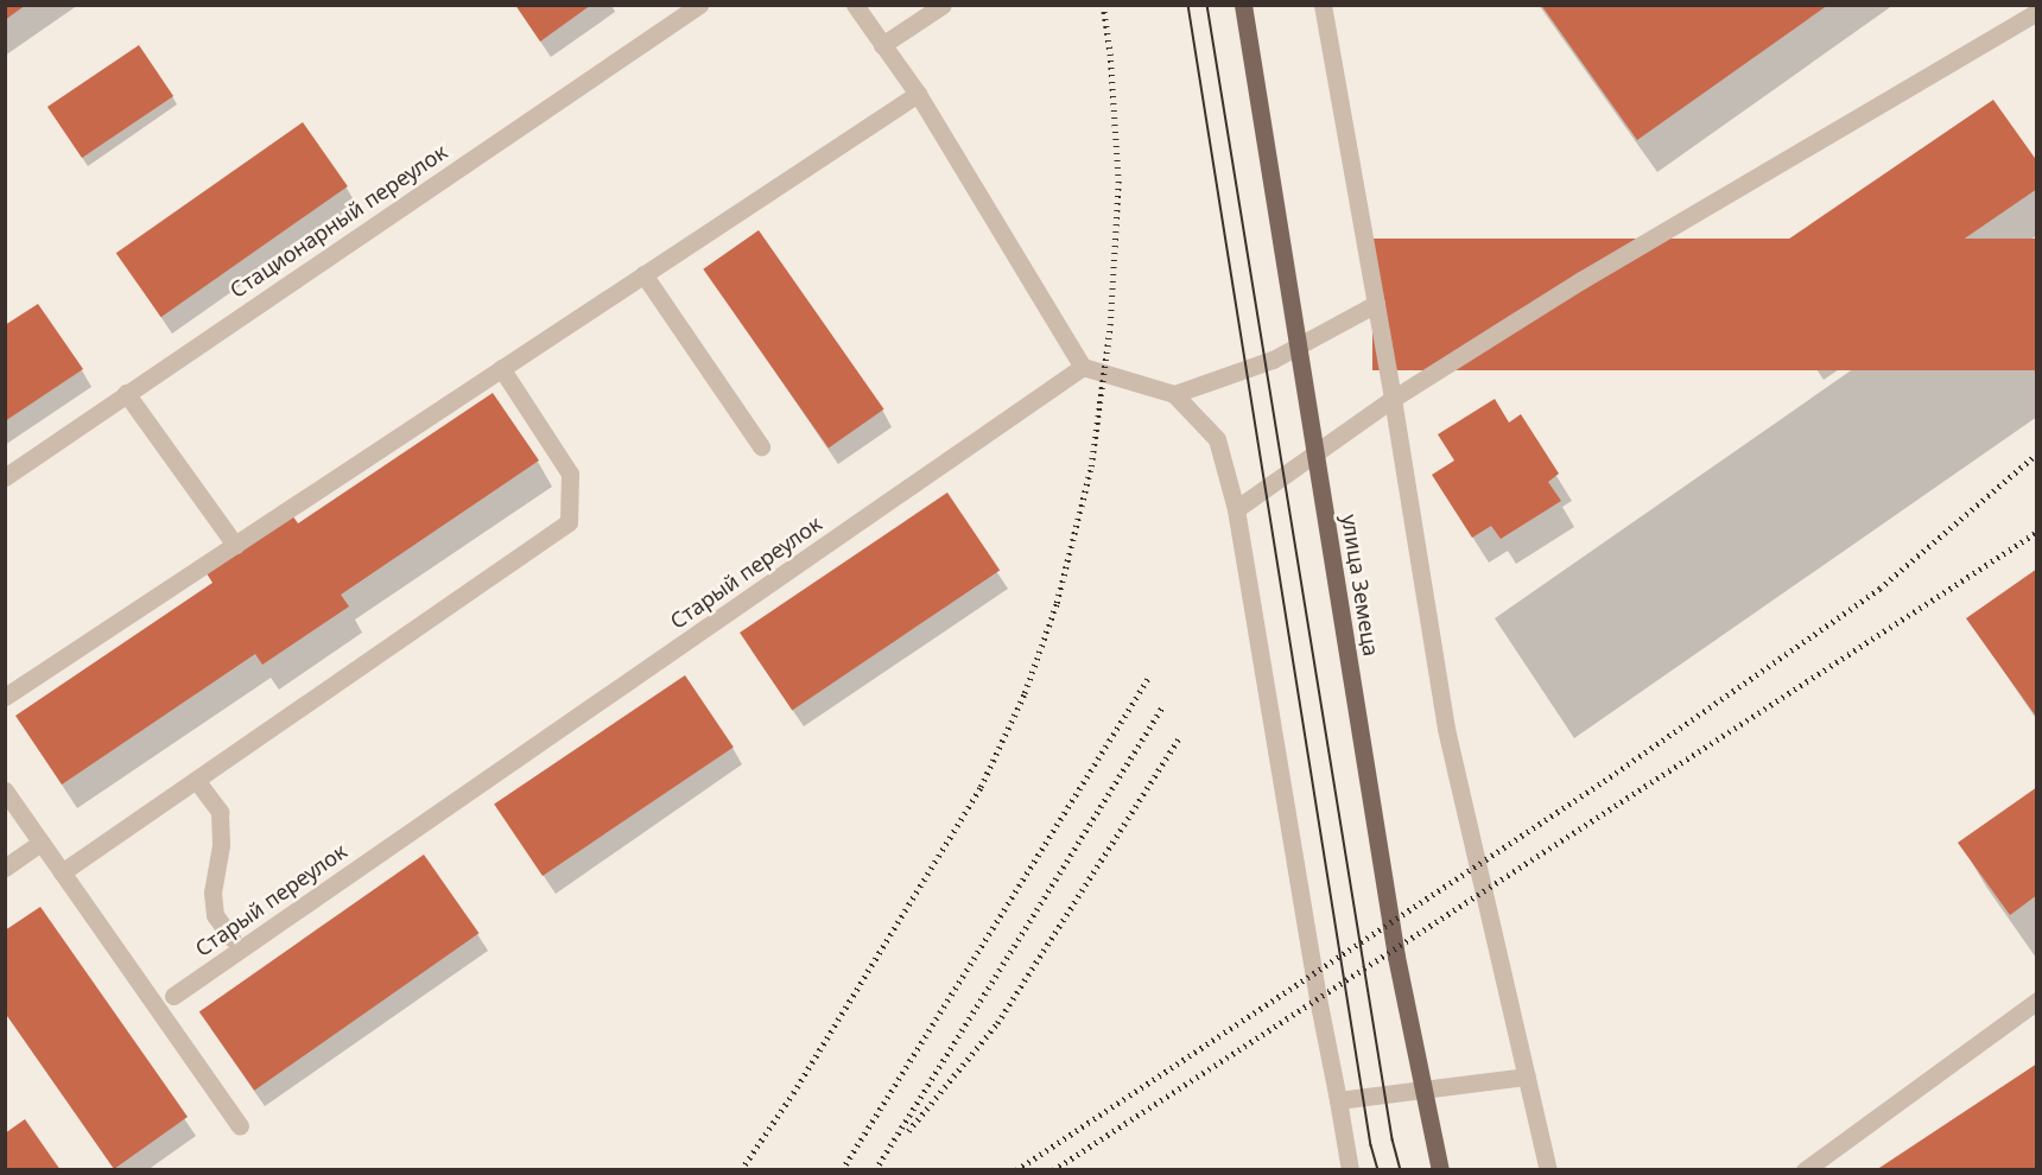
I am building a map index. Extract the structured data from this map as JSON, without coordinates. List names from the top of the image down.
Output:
{
  "streets": {
    "main road": ["улица Земеца"],
    "street": ["Стационарный переулок", "Старый переулок"]
  }
}
